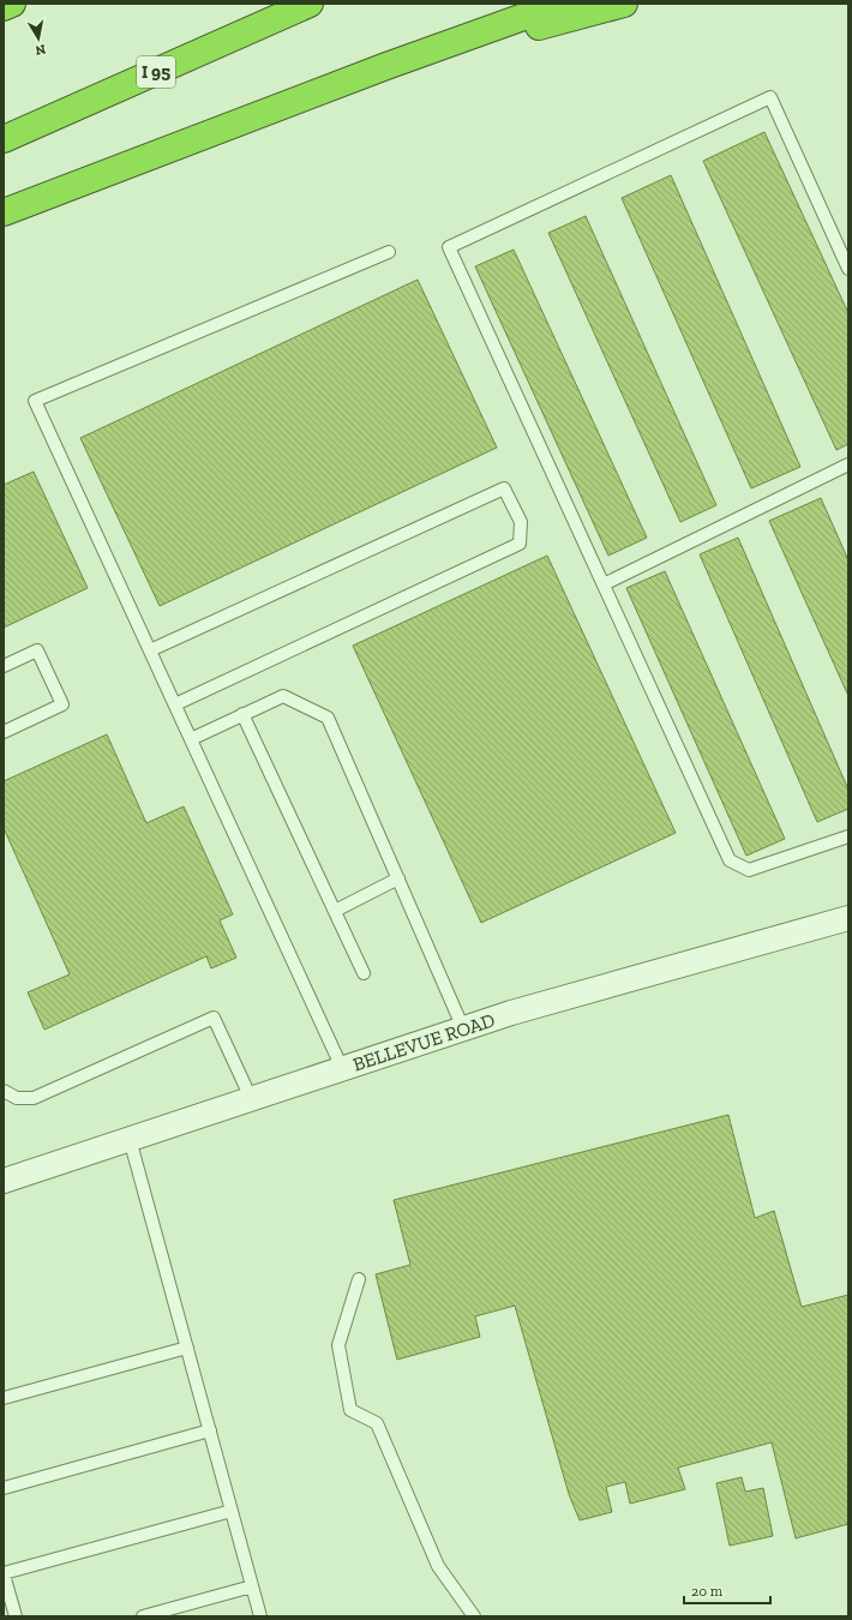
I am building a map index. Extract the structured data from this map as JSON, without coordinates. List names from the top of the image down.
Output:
{
  "streets": {
    "highway": ["I 95"],
    "street": ["BELLEVUE ROAD"]
  },
  "scale_bar": "20 m",
  "north": "bottom"
}
